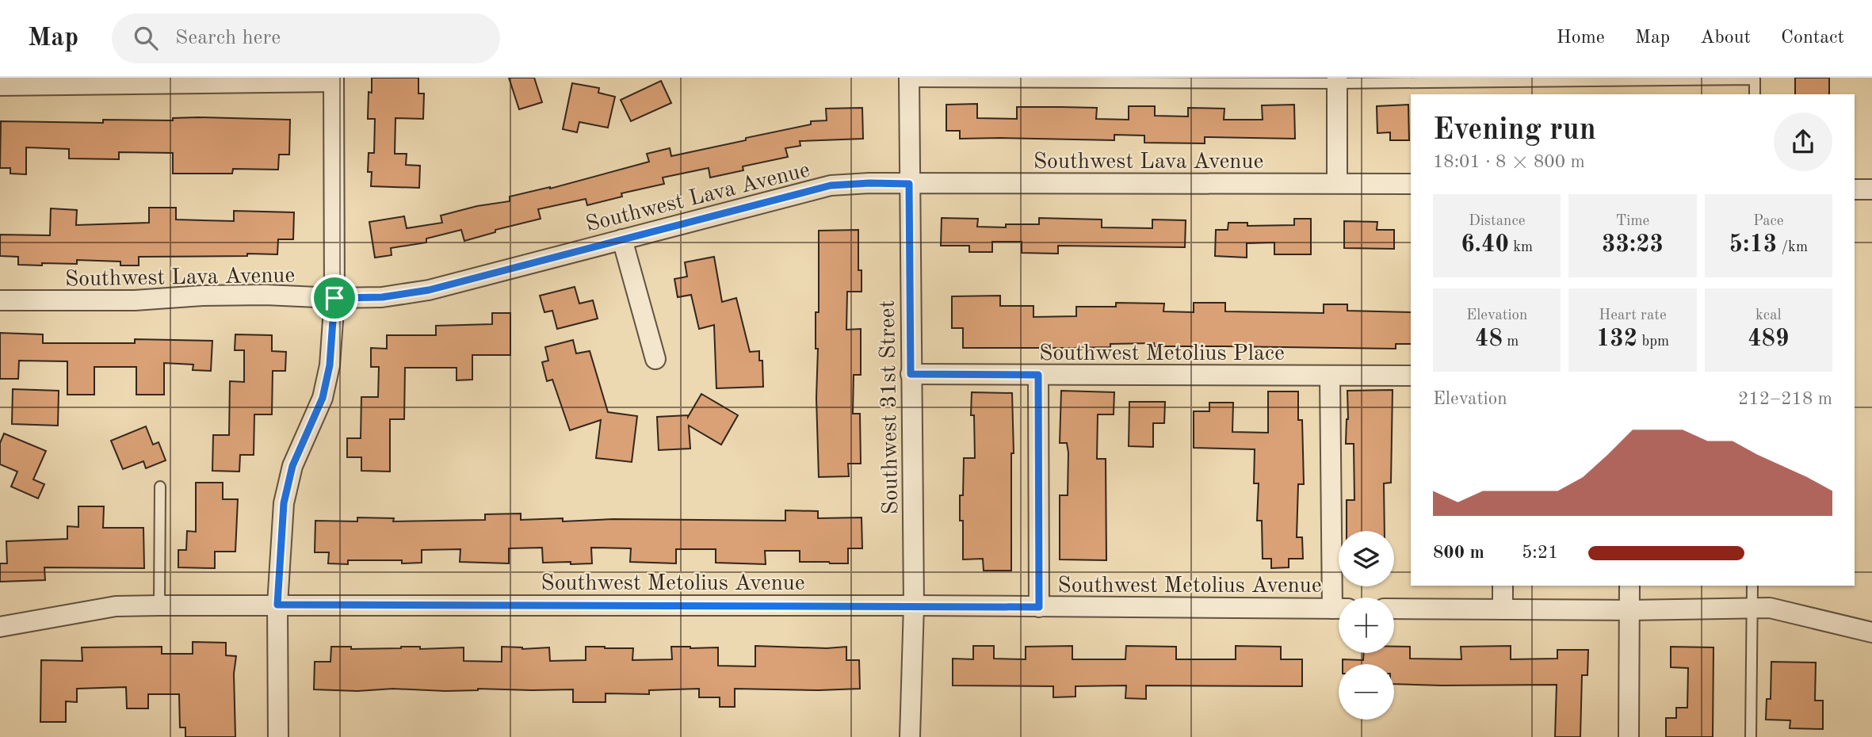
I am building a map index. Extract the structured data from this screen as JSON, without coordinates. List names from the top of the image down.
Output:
{
  "streets": {
    "street": [
      "Southwest Lava Avenue",
      "Southwest Metolius Place",
      "Southwest 31st Street",
      "Southwest Metolius Avenue"
    ]
  },
  "crossings": [
    ["Southwest Lava Avenue", "Southwest 31st Street"],
    ["Southwest Metolius Place", "Southwest 31st Street"],
    ["Southwest 31st Street", "Southwest Metolius Avenue"]
  ],
  "page": {
    "header": "Map",
    "search": "Search here",
    "nav": [
      "Home",
      "Map",
      "About",
      "Contact"
    ],
    "heading": ["Evening run", "18:01 · 8 × 800 m"],
    "stats": [
      ["Distance", "6.40 km"],
      ["Time", "33:23"],
      ["Pace", "5:13 /km"],
      ["Elevation", "48 m"],
      ["Heart rate", "132 bpm"],
      ["kcal", "489"]
    ],
    "chart": ["Elevation", "212–218 m"],
    "map_buttons": ["+", "−"],
    "list": [
      {
        "name": "800 m",
        "note": "5:21"
      }
    ]
  }
}
